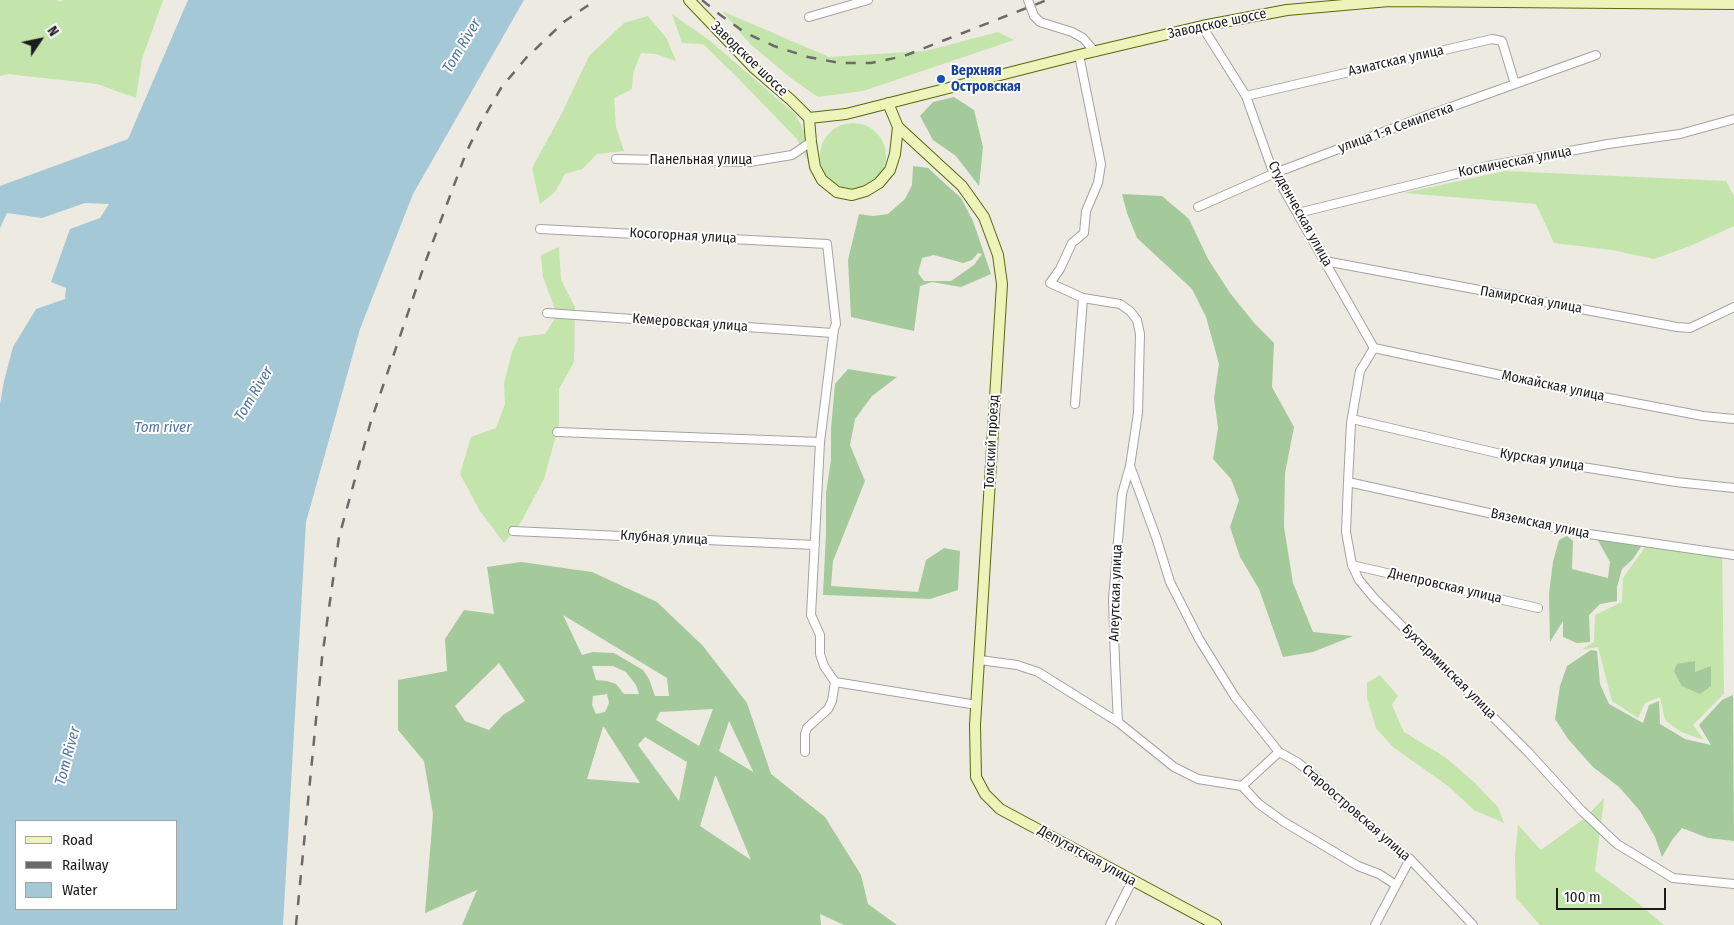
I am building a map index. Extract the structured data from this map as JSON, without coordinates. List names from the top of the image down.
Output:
{
  "streets": {
    "main road": ["Заводское шоссе", "Томский проезд", "Депутатская улица"],
    "street": [
      "Азиатская улица",
      "улица 1-я Семилетка",
      "Панельная улица",
      "Космическая улица",
      "Студенческая улица",
      "Косогорная улица",
      "Памирская улица",
      "Кемеровская улица",
      "Можайская улица",
      "Курская улица",
      "Вяземская улица",
      "Клубная улица",
      "Днепровская улица",
      "Алеутская улица",
      "Бухтарминская улица",
      "Староостровская улица"
    ]
  },
  "crossings": [
    ["Заводское шоссе", "Панельная улица"],
    ["Заводское шоссе", "Студенческая улица"],
    ["Заводское шоссе", "Томский проезд"],
    ["Заводское шоссе", "Староостровская улица"],
    ["Азиатская улица", "улица 1-я Семилетка"],
    ["Азиатская улица", "Студенческая улица"],
    ["улица 1-я Семилетка", "Студенческая улица"],
    ["Панельная улица", "Томский проезд"],
    ["Космическая улица", "Студенческая улица"],
    ["Студенческая улица", "Памирская улица"],
    ["Студенческая улица", "Можайская улица"],
    ["Студенческая улица", "Бухтарминская улица"],
    ["Косогорная улица", "Кемеровская улица"],
    ["Можайская улица", "Бухтарминская улица"],
    ["Томский проезд", "Депутатская улица"],
    ["Курская улица", "Бухтарминская улица"],
    ["Вяземская улица", "Бухтарминская улица"],
    ["Днепровская улица", "Бухтарминская улица"],
    ["Алеутская улица", "Староостровская улица"]
  ],
  "water": ["Tom River", "Tom river"],
  "places": ["Верхняя Островская"],
  "legend": ["Road", "Railway", "Water"],
  "scale_bar": "100 m",
  "north": "top right"
}
